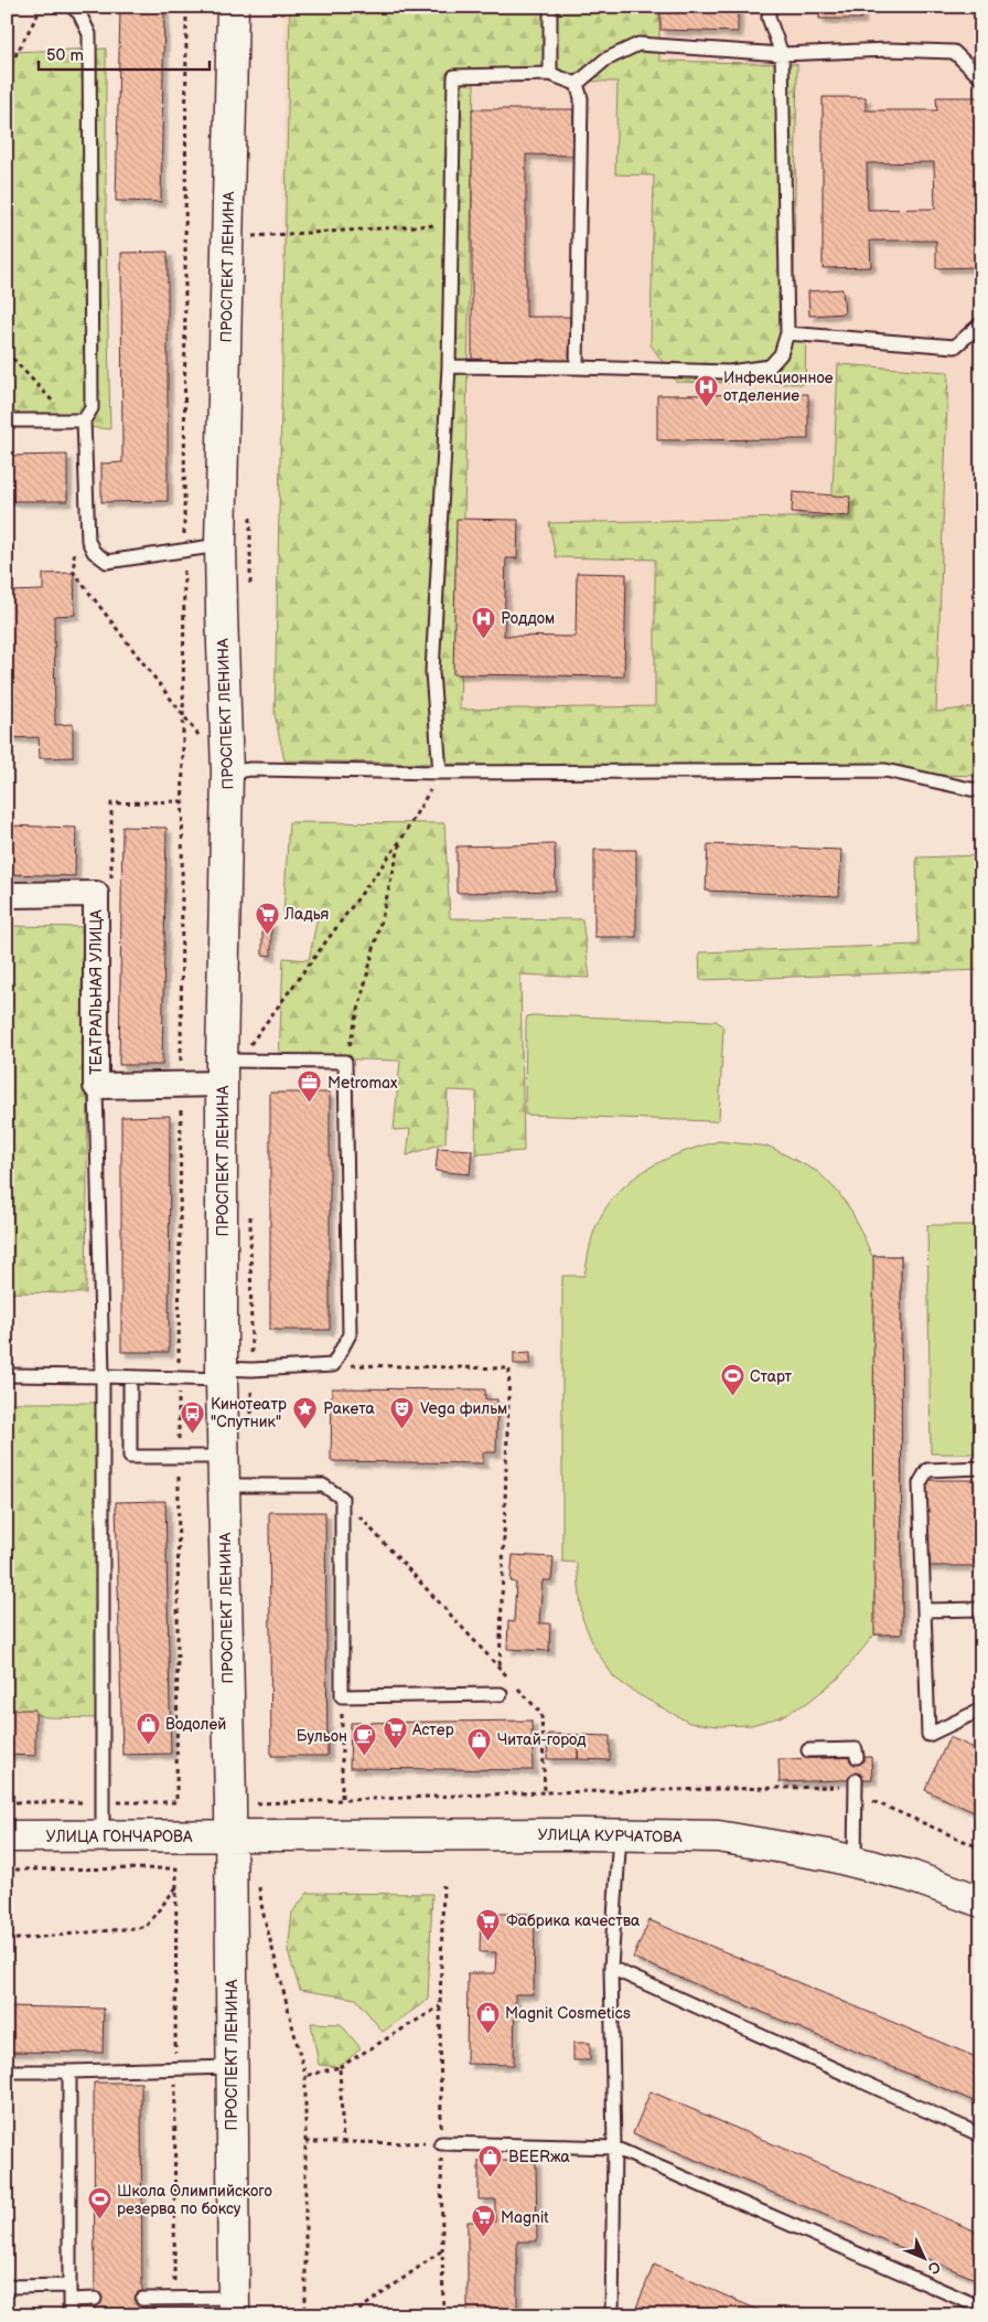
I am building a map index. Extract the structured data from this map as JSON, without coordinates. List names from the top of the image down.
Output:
{
  "streets": {
    "street": [
      "ПРОСПЕКТ ЛЕНИНА",
      "ТЕАТРАЛЬНАЯ УЛИЦА",
      "УЛИЦА КУРЧАТОВА",
      "УЛИЦА ГОНЧАРОВА"
    ]
  },
  "crossings": [
    ["ПРОСПЕКТ ЛЕНИНА", "ТЕАТРАЛЬНАЯ УЛИЦА"],
    ["ПРОСПЕКТ ЛЕНИНА", "УЛИЦА КУРЧАТОВА"],
    ["ПРОСПЕКТ ЛЕНИНА", "УЛИЦА ГОНЧАРОВА"],
    ["УЛИЦА КУРЧАТОВА", "УЛИЦА ГОНЧАРОВА"]
  ],
  "places": {
    "hospital": ["Инфекционное отделение", "Роддом"],
    "supermarket": [
      "Ладья",
      "Астер",
      "Фабрика качества",
      "Magnit"
    ],
    "office": ["Metromax"],
    "sports": ["Старт", "Школа Олимпийского резерва по боксу"],
    "place": ["Ракета"],
    "theatre": ["Vega фильм"],
    "bus stop": ["Кинотеатр \"Спутник\""],
    "shop": [
      "Водолей",
      "Читай-город",
      "Magnit Cosmetics",
      "BEERжа"
    ],
    "cafe": ["Бульон"]
  },
  "scale_bar": "50 m",
  "north": "bottom right"
}
